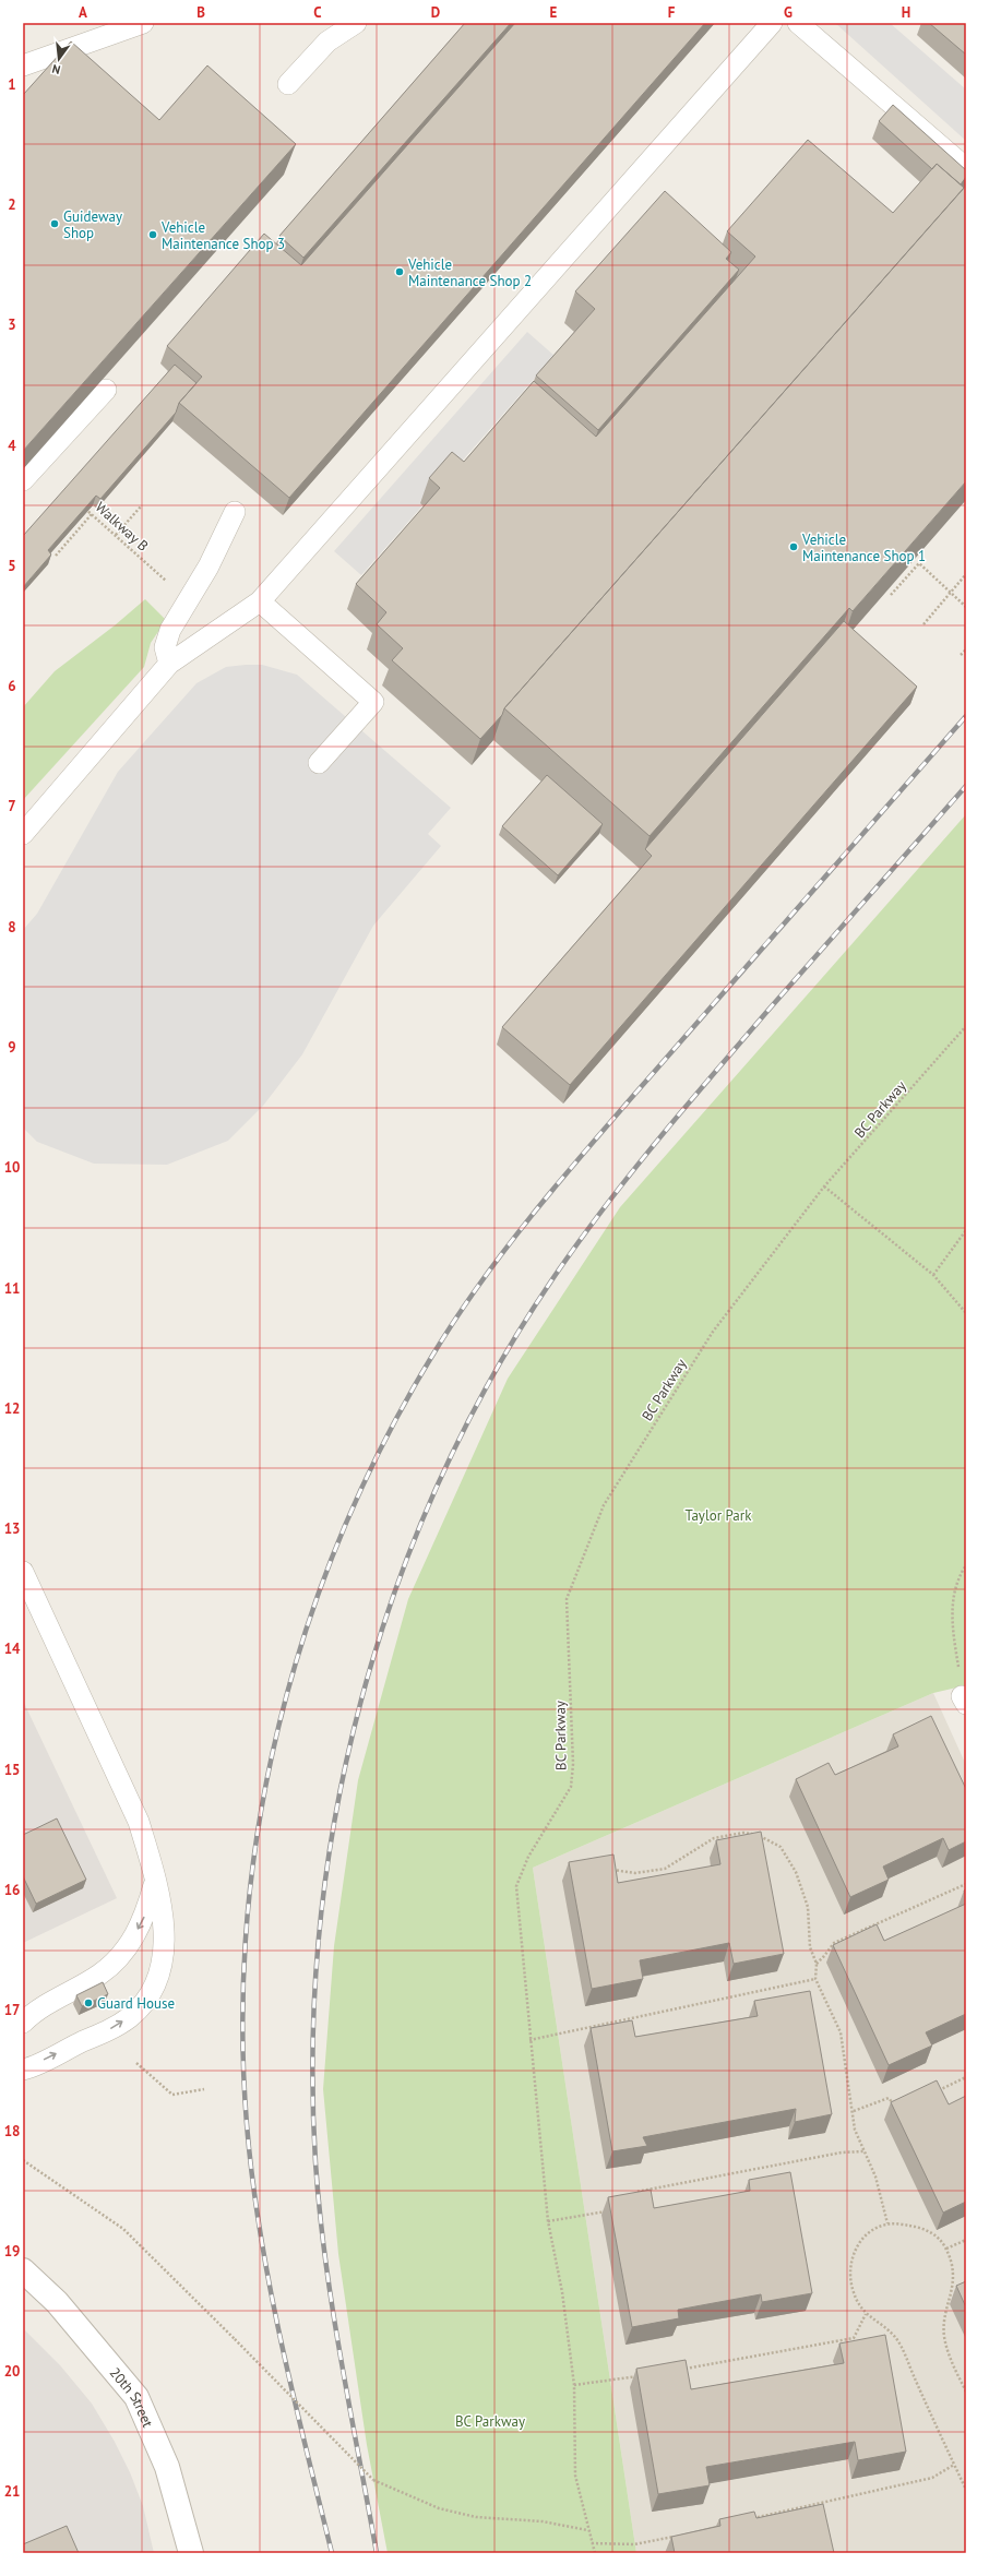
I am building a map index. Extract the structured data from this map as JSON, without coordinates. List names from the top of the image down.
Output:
{
  "streets": {
    "street": ["20th Street"],
    "path": ["Walkway B", "BC Parkway"]
  },
  "parks": ["Taylor Park", "BC Parkway"],
  "places": [
    "Guideway Shop",
    "Vehicle Maintenance Shop 3",
    "Vehicle Maintenance Shop 2",
    "Vehicle Maintenance Shop 1",
    "Guard House"
  ],
  "north": "bottom",
  "grid": {
    "columns": [
      "A",
      "B",
      "C",
      "D",
      "E",
      "F",
      "G",
      "H"
    ],
    "rows": [
      "1",
      "2",
      "3",
      "4",
      "5",
      "6",
      "7",
      "8",
      "9",
      "10",
      "11",
      "12",
      "13",
      "14",
      "15",
      "16",
      "17",
      "18",
      "19",
      "20",
      "21"
    ]
  }
}
